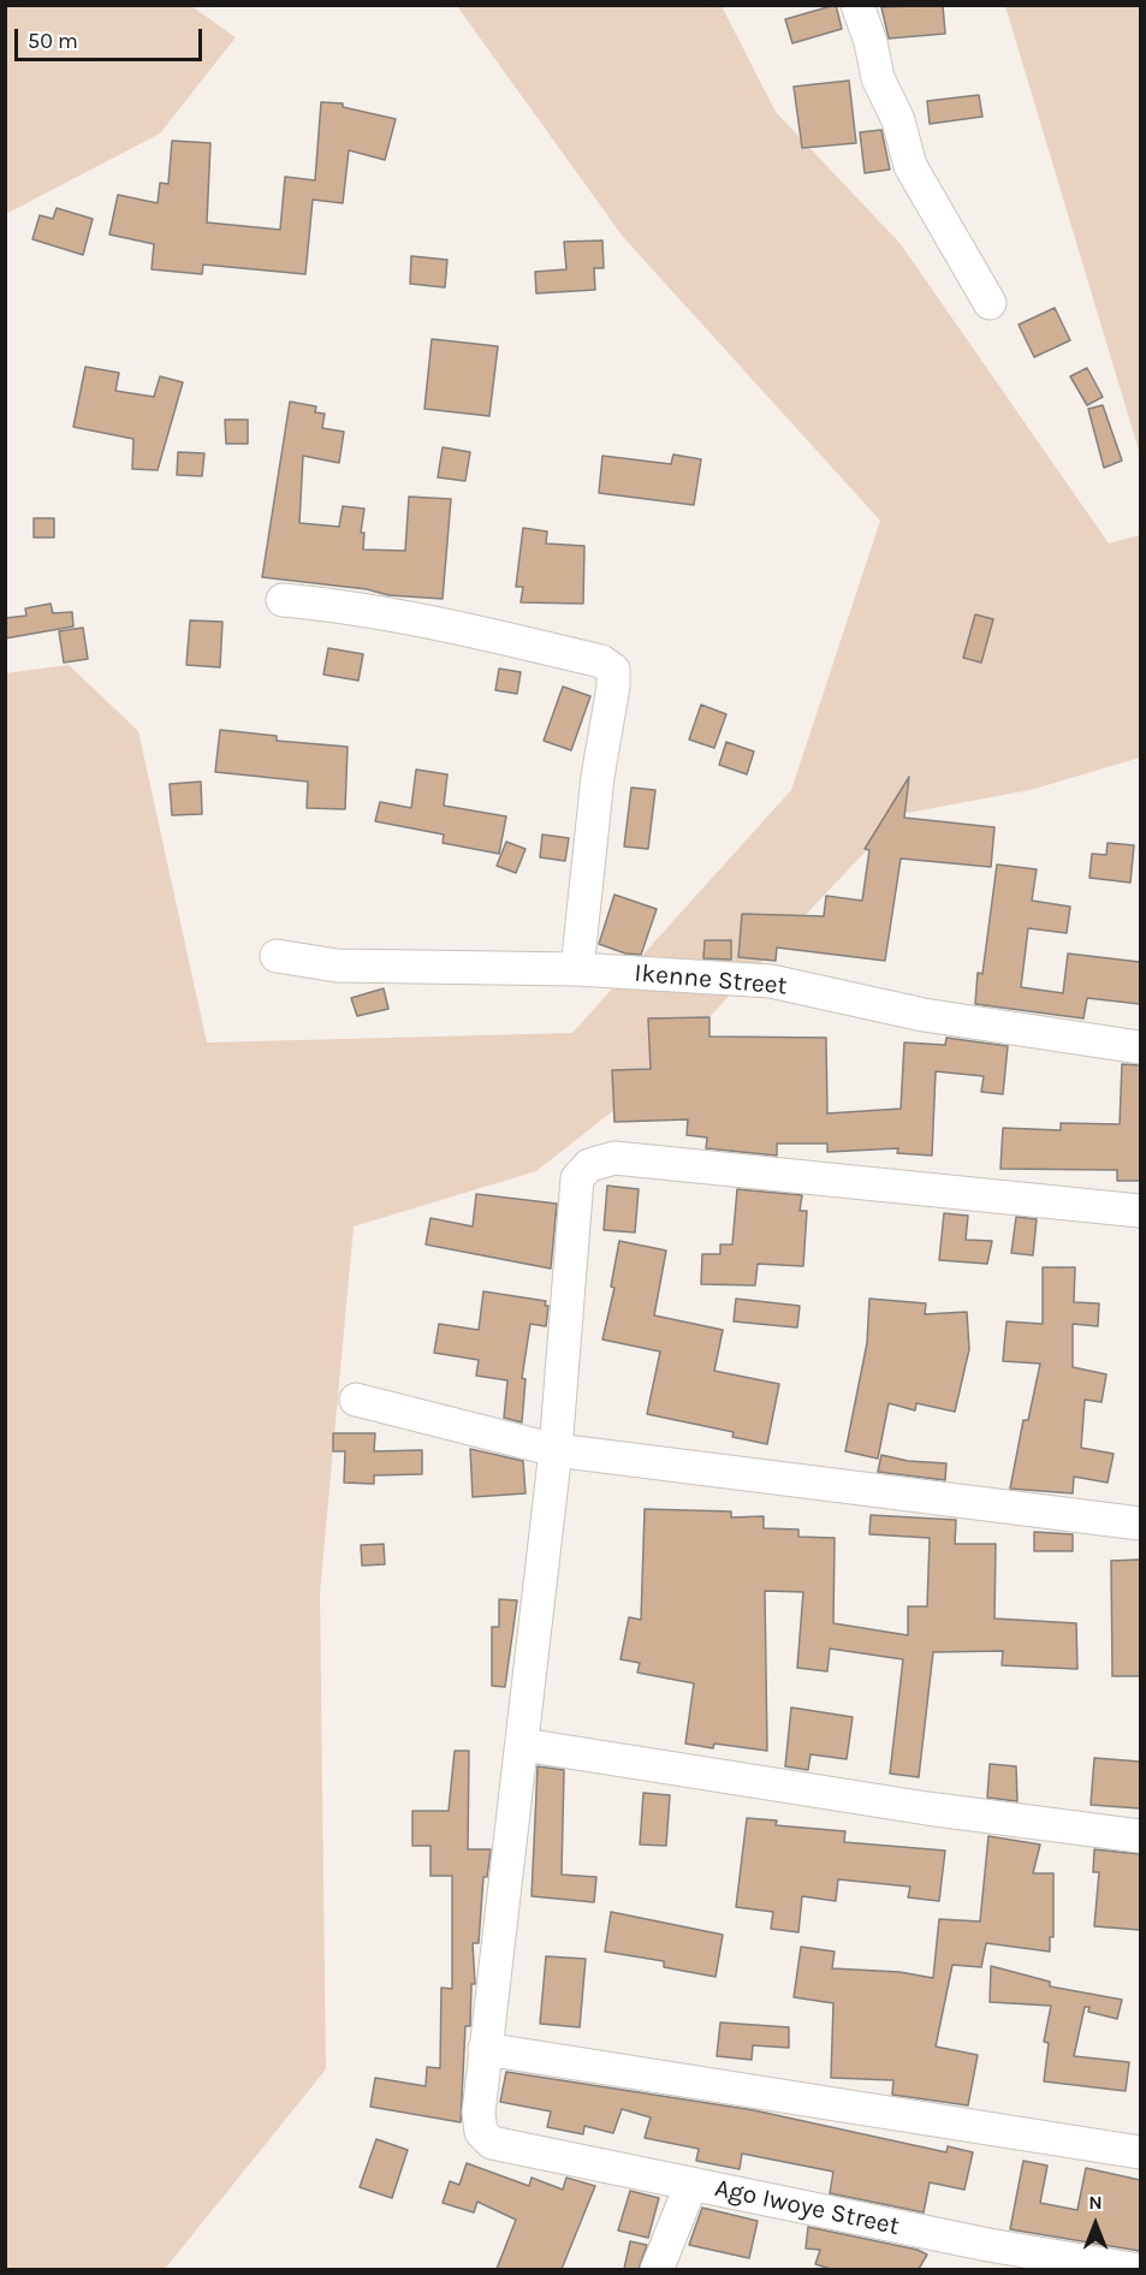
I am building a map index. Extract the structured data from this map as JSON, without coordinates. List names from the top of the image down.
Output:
{
  "streets": {
    "street": ["Ikenne Street", "Ago Iwoye Street"]
  },
  "scale_bar": "50 m",
  "north": "top"
}
